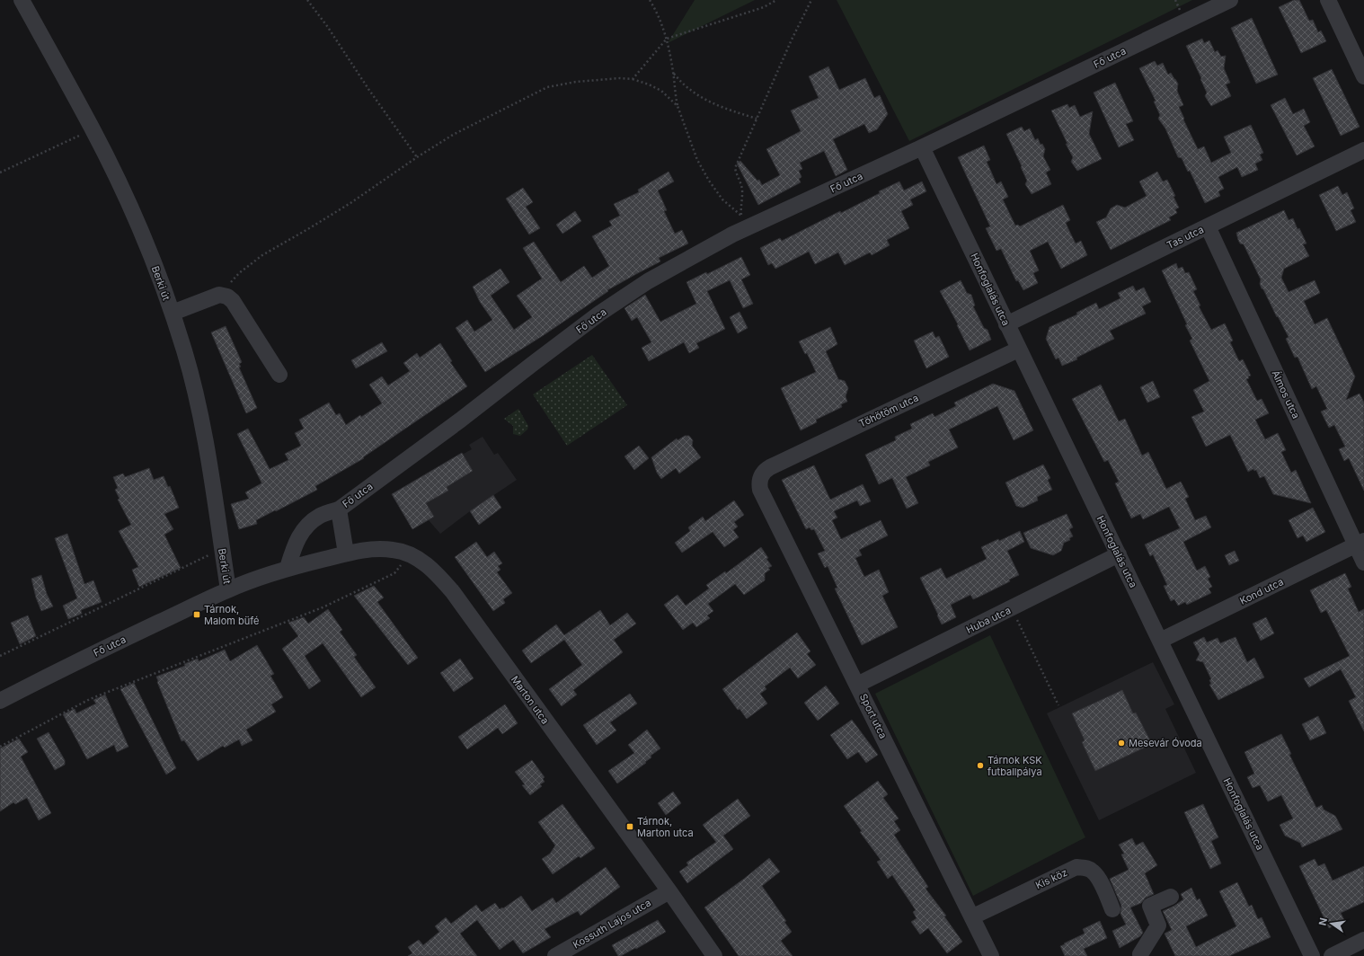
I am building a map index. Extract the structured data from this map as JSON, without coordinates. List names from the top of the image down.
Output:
{
  "streets": {
    "street": [
      "Fő utca",
      "Tas utca",
      "Berki út",
      "Honfoglalás utca",
      "Álmos utca",
      "Töhötöm utca",
      "Kond utca",
      "Huba utca",
      "Marton utca",
      "Sport utca",
      "Kis köz",
      "Kossuth Lajos utca"
    ]
  },
  "crossings": [
    ["Fő utca", "Berki út"],
    ["Fő utca", "Honfoglalás utca"],
    ["Fő utca", "Marton utca"],
    ["Tas utca", "Honfoglalás utca"],
    ["Tas utca", "Álmos utca"],
    ["Honfoglalás utca", "Töhötöm utca"],
    ["Honfoglalás utca", "Kond utca"],
    ["Honfoglalás utca", "Huba utca"],
    ["Álmos utca", "Kond utca"],
    ["Töhötöm utca", "Sport utca"],
    ["Huba utca", "Sport utca"],
    ["Marton utca", "Kossuth Lajos utca"],
    ["Sport utca", "Kis köz"]
  ],
  "places": {
    "transit": ["Tárnok, Malom büfé", "Tárnok, Marton utca"],
    "other": ["Mesevár Óvoda", "Tárnok KSK futballpálya"]
  },
  "north": "left"
}
